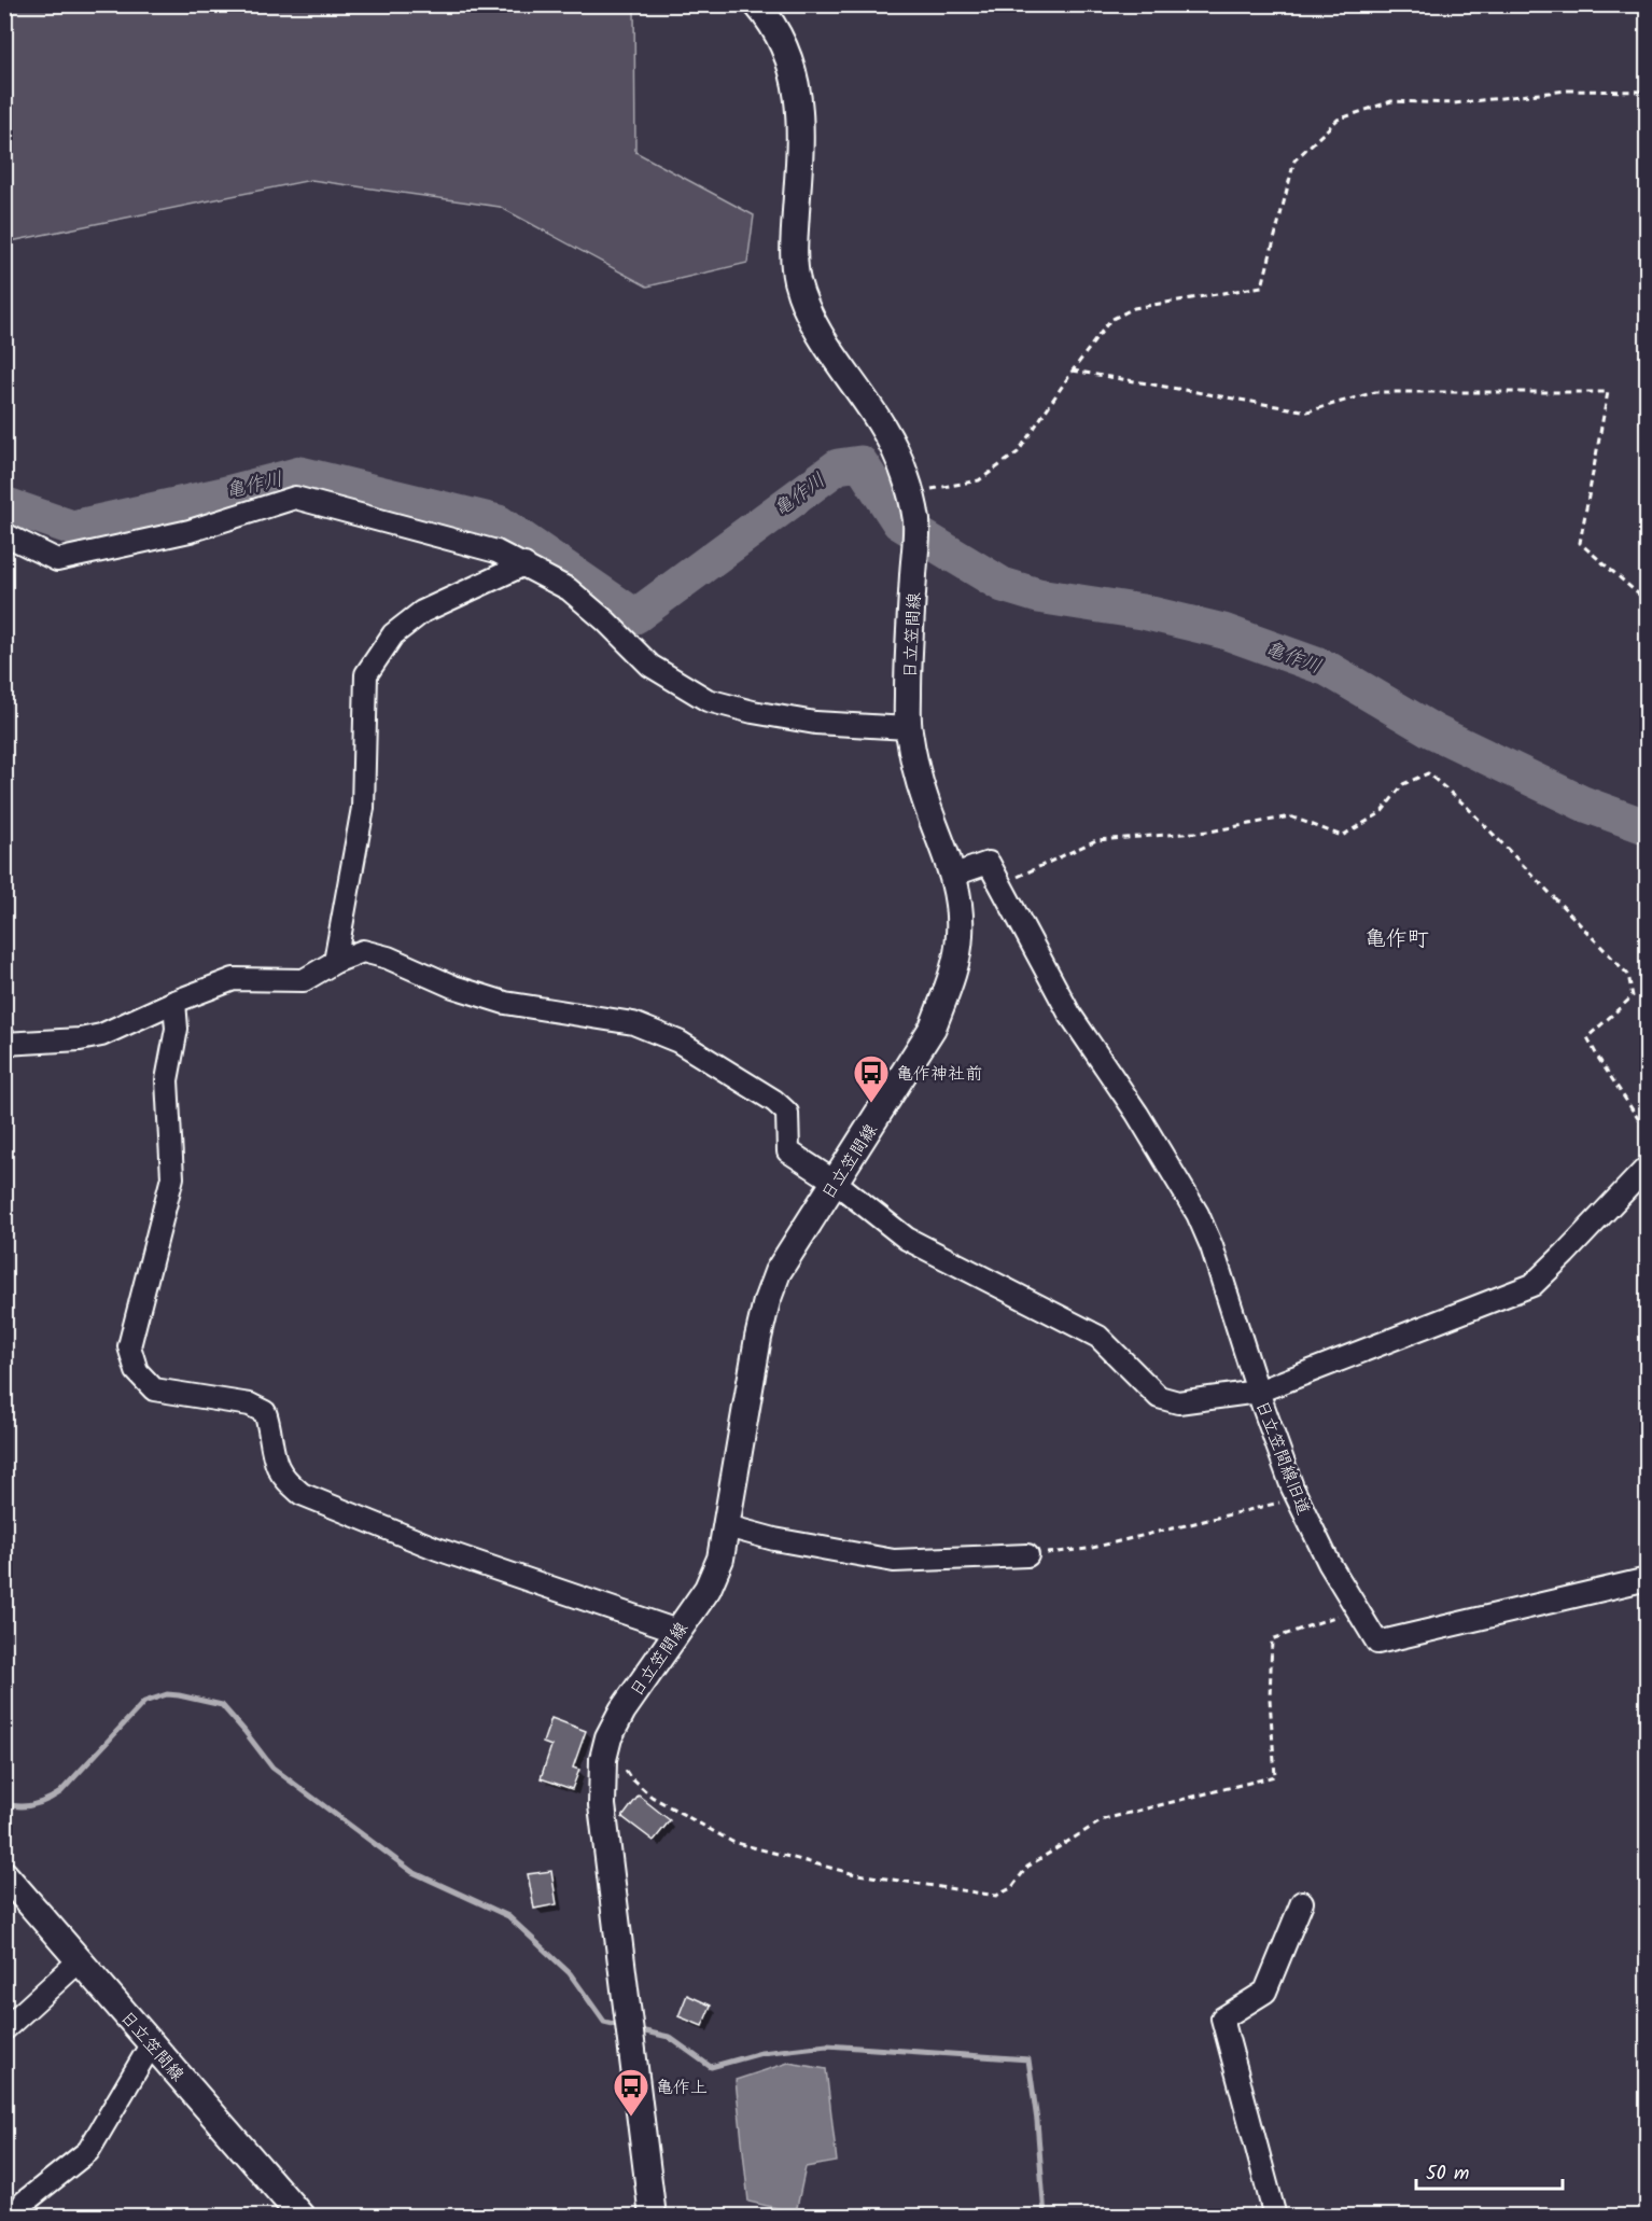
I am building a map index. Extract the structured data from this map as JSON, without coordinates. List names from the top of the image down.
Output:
{
  "streets": {
    "main road": ["日立笠間線"],
    "street": ["日立笠間線旧道"]
  },
  "crossings": [
    ["日立笠間線", "日立笠間線旧道"]
  ],
  "districts": ["亀作町"],
  "water": ["亀作川"],
  "places": {
    "bus stop": ["亀作神社前", "亀作上"]
  },
  "scale_bar": "50 m"
}
